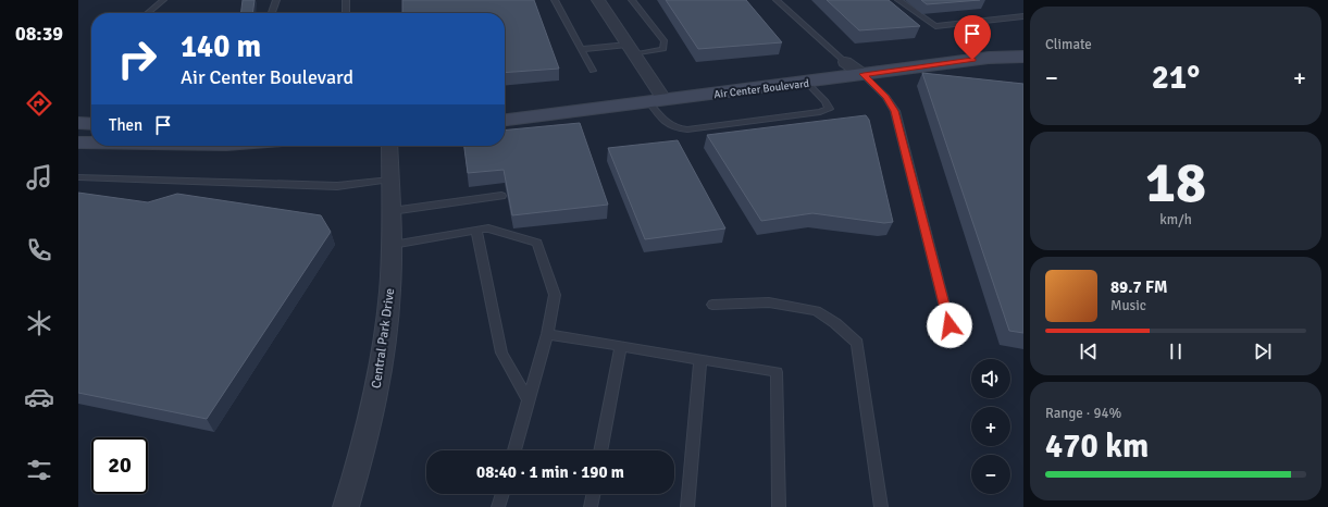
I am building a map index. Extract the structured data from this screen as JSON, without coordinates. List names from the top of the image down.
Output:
{
  "streets": {
    "street": ["Air Center Boulevard", "Central Park Drive"]
  },
  "page": {
    "tabs": "08:39",
    "tile": [
      "Climate",
      ["18", "km/h"],
      ["Range · 94%", "470 km"]
    ],
    "turn": ["140 m", "Air Center Boulevard"],
    "heat": ["−", "21°", "+"],
    "then": "Then",
    "song": ["89.7 FM", "Music"],
    "map_buttons": ["+", "−"],
    "limit": "20",
    "trip": "08:40 · 1 min · 190 m"
  }
}
